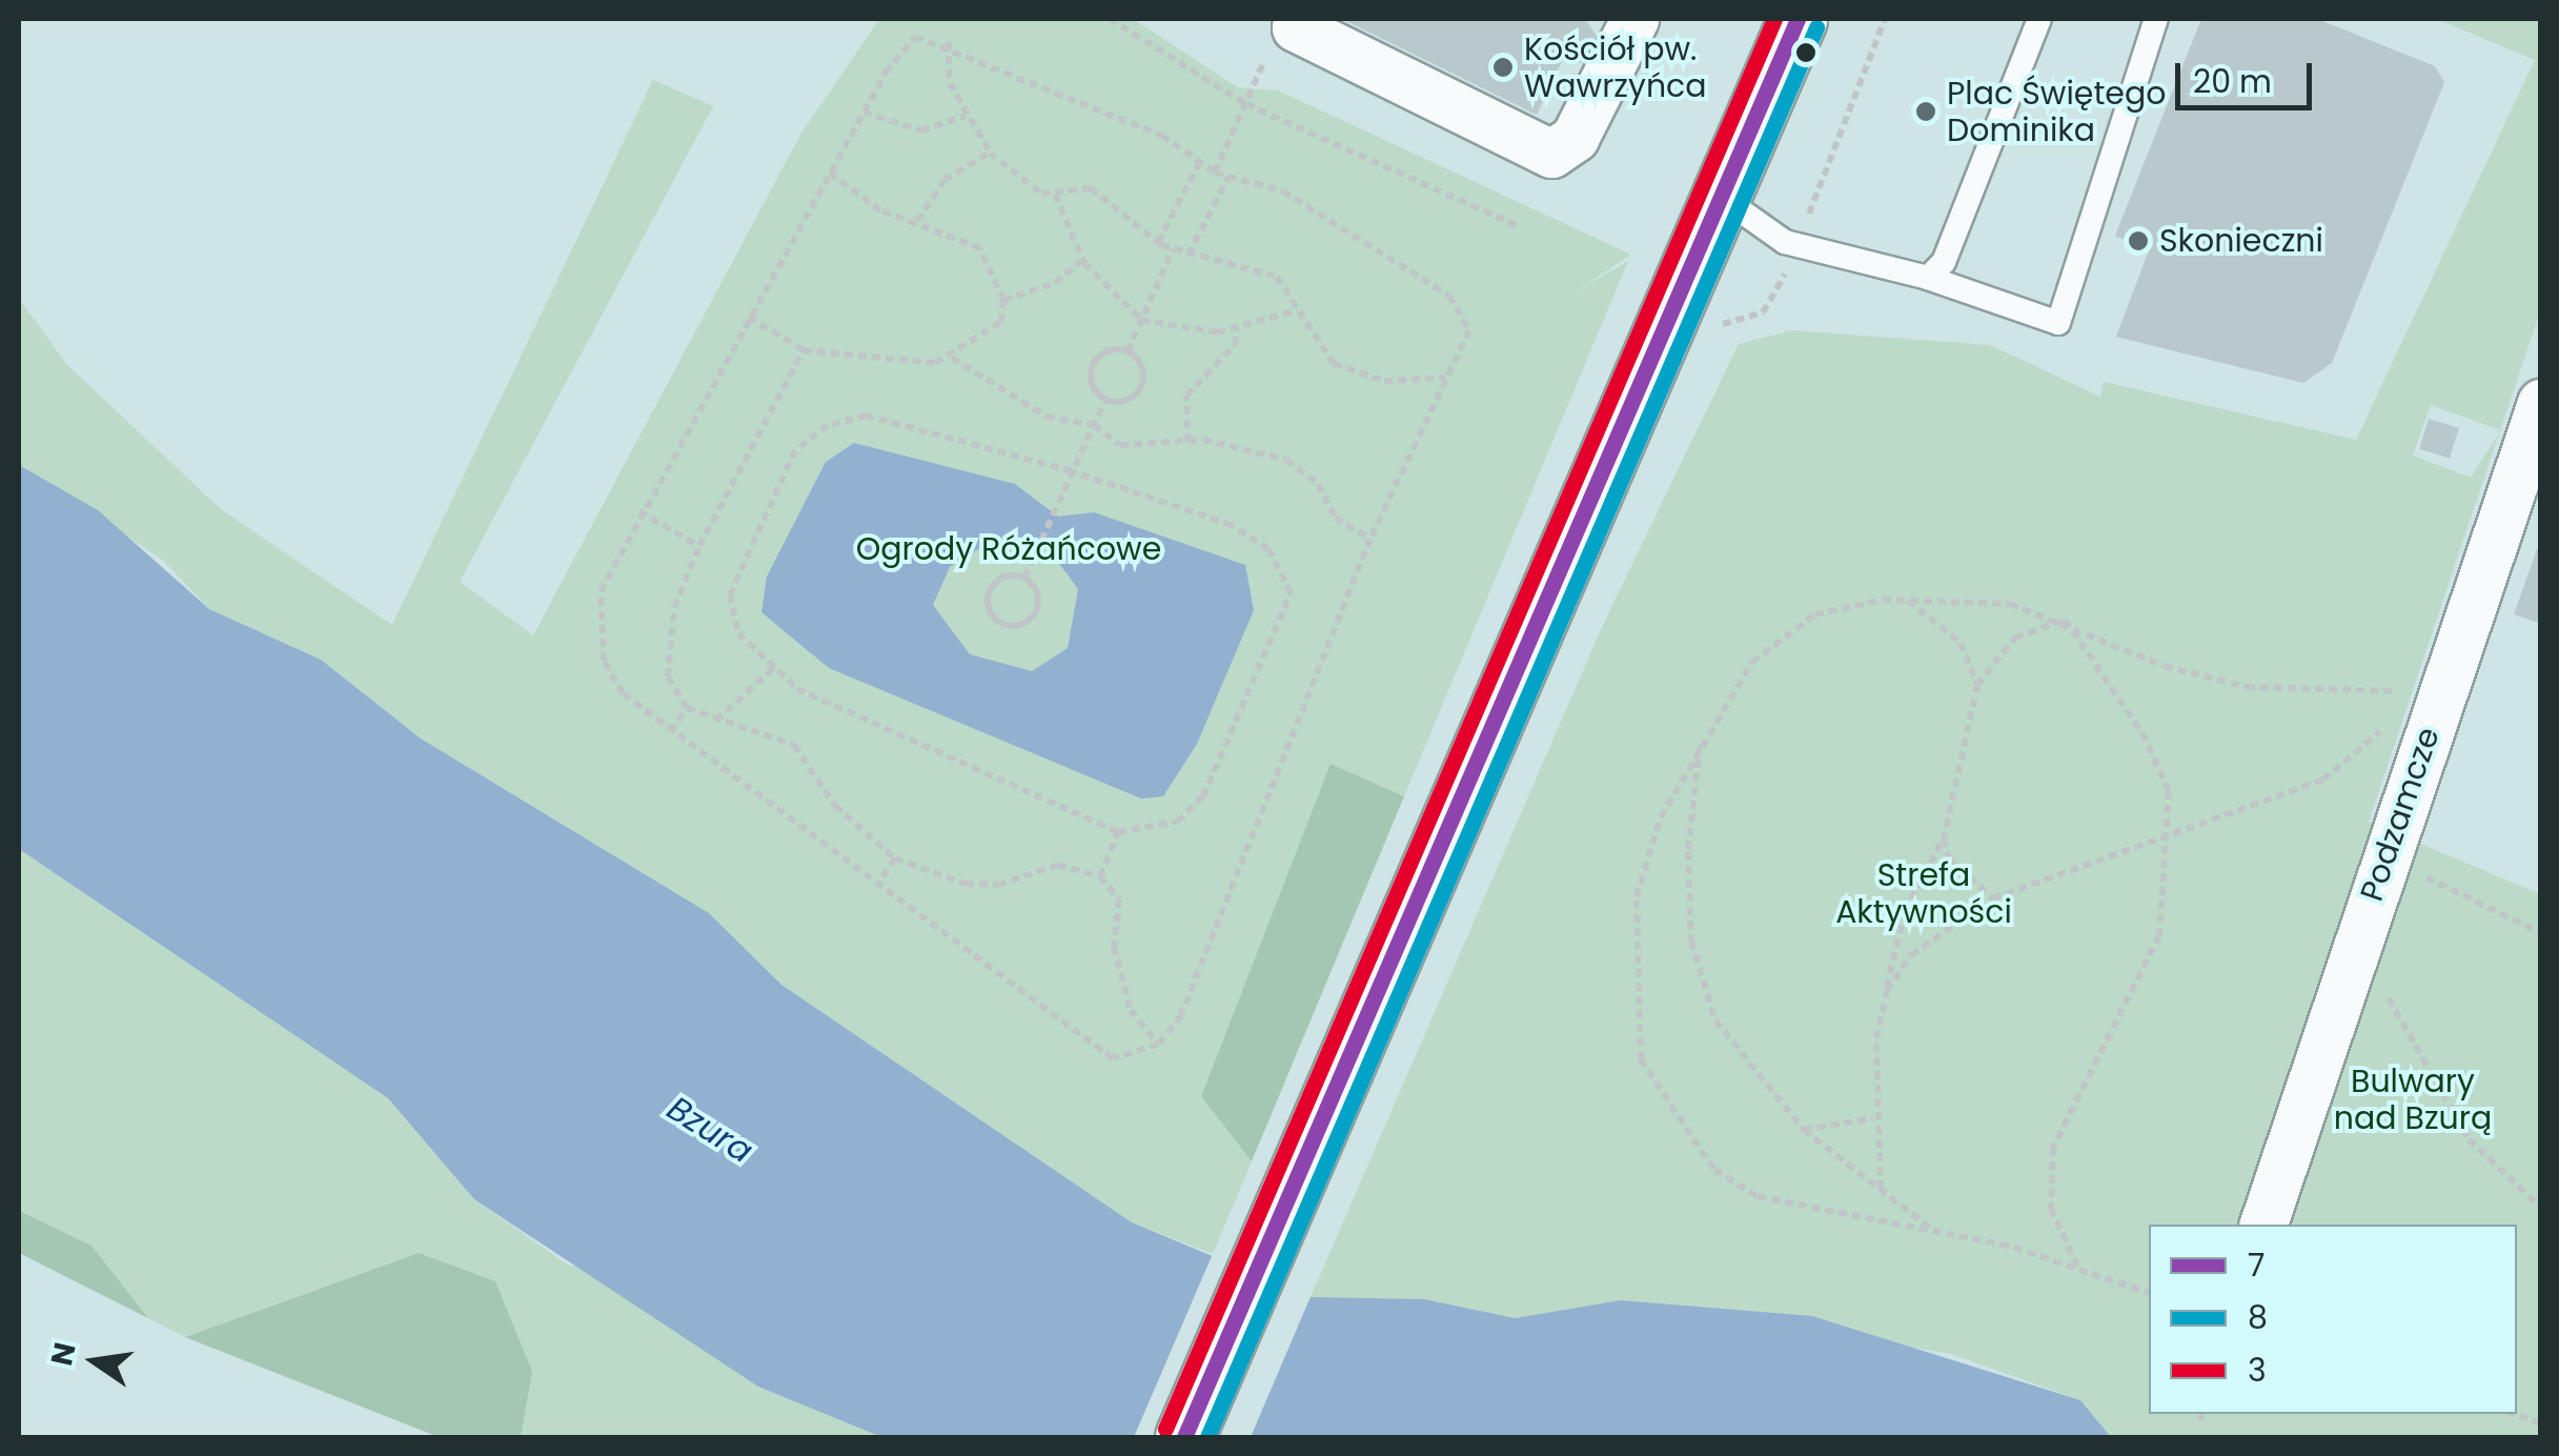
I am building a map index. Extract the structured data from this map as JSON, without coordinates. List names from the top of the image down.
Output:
{
  "streets": {
    "street": ["Podzamcze"]
  },
  "water": ["Bzura"],
  "parks": ["Ogrody Różańcowe", "Strefa Aktywności", "Bulwary nad Bzurą"],
  "places": ["Kościół pw. Wawrzyńca", "Plac Świętego Dominika", "Skonieczni"],
  "lines": ["transit line 7", "transit line 3", "transit line 8"],
  "legend": ["7", "8", "3"],
  "scale_bar": "20 m",
  "north": "left"
}
